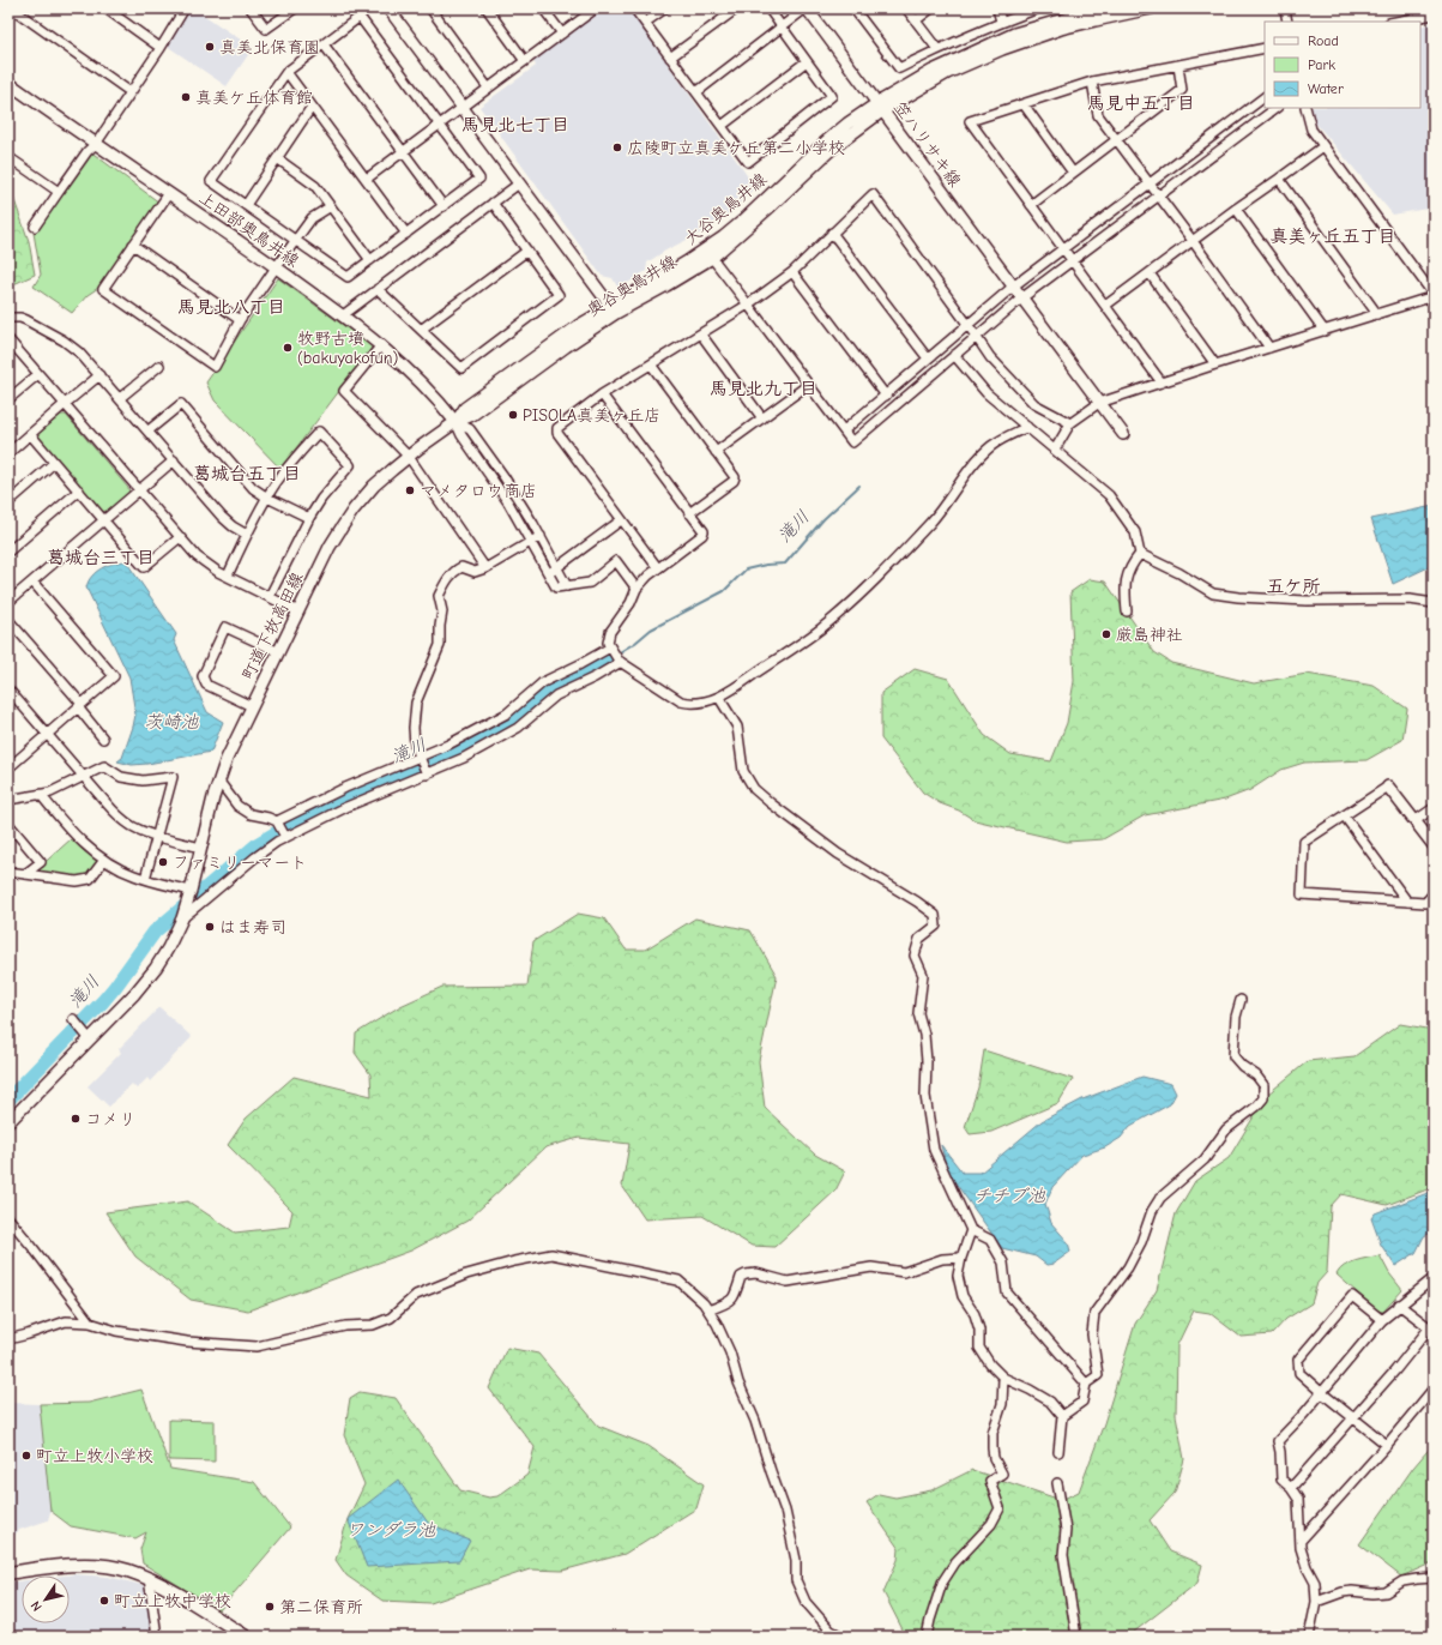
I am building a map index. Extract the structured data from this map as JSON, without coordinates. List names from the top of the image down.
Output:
{
  "streets": {
    "street": [
      "笠ハリサキ線",
      "大谷奥鳥井線",
      "上田部奥鳥井線",
      "奥谷奥鳥井線",
      "町道下牧高田線"
    ]
  },
  "crossings": [
    ["笠ハリサキ線", "大谷奥鳥井線"],
    ["笠ハリサキ線", "奥谷奥鳥井線"],
    ["大谷奥鳥井線", "奥谷奥鳥井線"],
    ["上田部奥鳥井線", "奥谷奥鳥井線"],
    ["上田部奥鳥井線", "町道下牧高田線"],
    ["奥谷奥鳥井線", "町道下牧高田線"]
  ],
  "districts": [
    "馬見中五丁目",
    "馬見北七丁目",
    "真美ヶ丘五丁目",
    "馬見北八丁目",
    "馬見北九丁目",
    "葛城台五丁目",
    "葛城台三丁目",
    "五ケ所"
  ],
  "water": [
    "滝川",
    "茨崎池",
    "チチブ池",
    "ワンダラ池"
  ],
  "places": [
    "真美北保育園",
    "真美ケ丘体育館",
    "広陵町立真美ケ丘第二小学校",
    "牧野古墳 (bakuyakofun)",
    "PISOLA真美ヶ丘店",
    "マメタロウ商店",
    "厳島神社",
    "ファミリーマート",
    "はま寿司",
    "コメリ",
    "町立上牧小学校",
    "町立上牧中学校",
    "第二保育所"
  ],
  "legend": ["Road", "Park", "Water"],
  "north": "bottom left"
}
